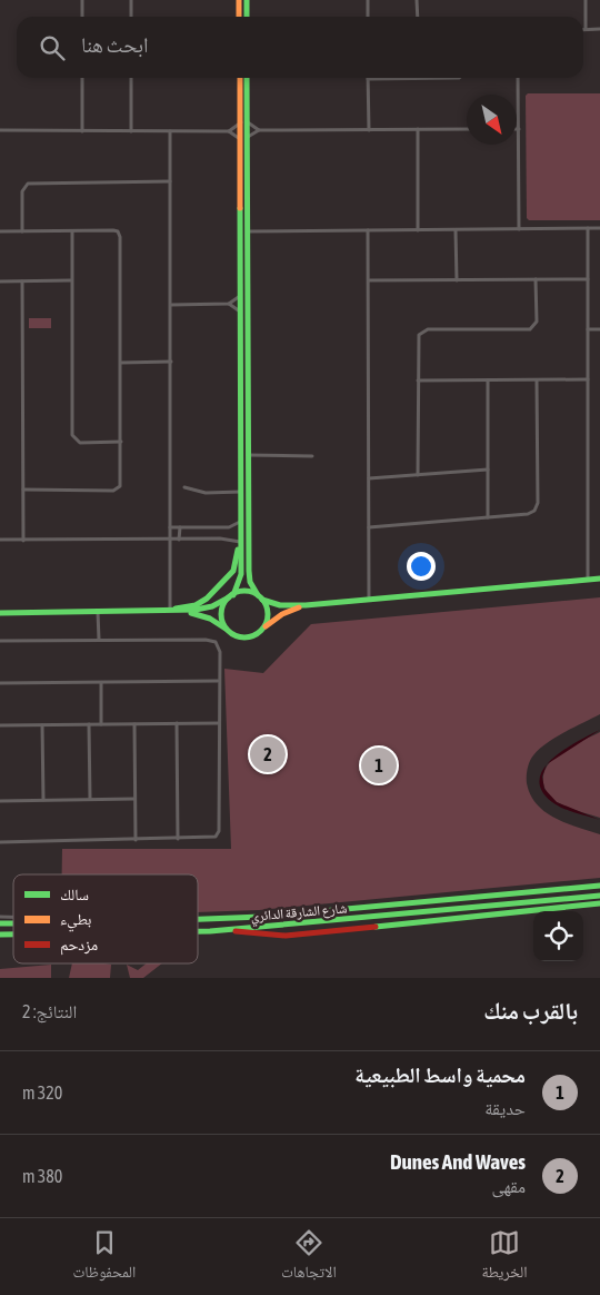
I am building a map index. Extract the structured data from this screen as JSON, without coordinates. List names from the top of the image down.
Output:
{
  "streets": {
    "main road": ["شارع الشارقة الدائري"]
  },
  "legend": ["سالك", "بطيء", "مزدحم"],
  "north": "bottom right",
  "page": {
    "search": "ابحث هنا",
    "pins": ["2", "1"],
    "heading": ["بالقرب منك", "النتائج: 2"],
    "list": [
      {
        "mark": "1",
        "name": "محمية واسط الطبيعية",
        "note": "حديقة",
        "value": "320 m"
      },
      {
        "mark": "2",
        "name": "Dunes And Waves",
        "note": "مقهى",
        "value": "380 m"
      }
    ],
    "nav": ["الخريطة", "الاتجاهات", "المحفوظات"]
  }
}
